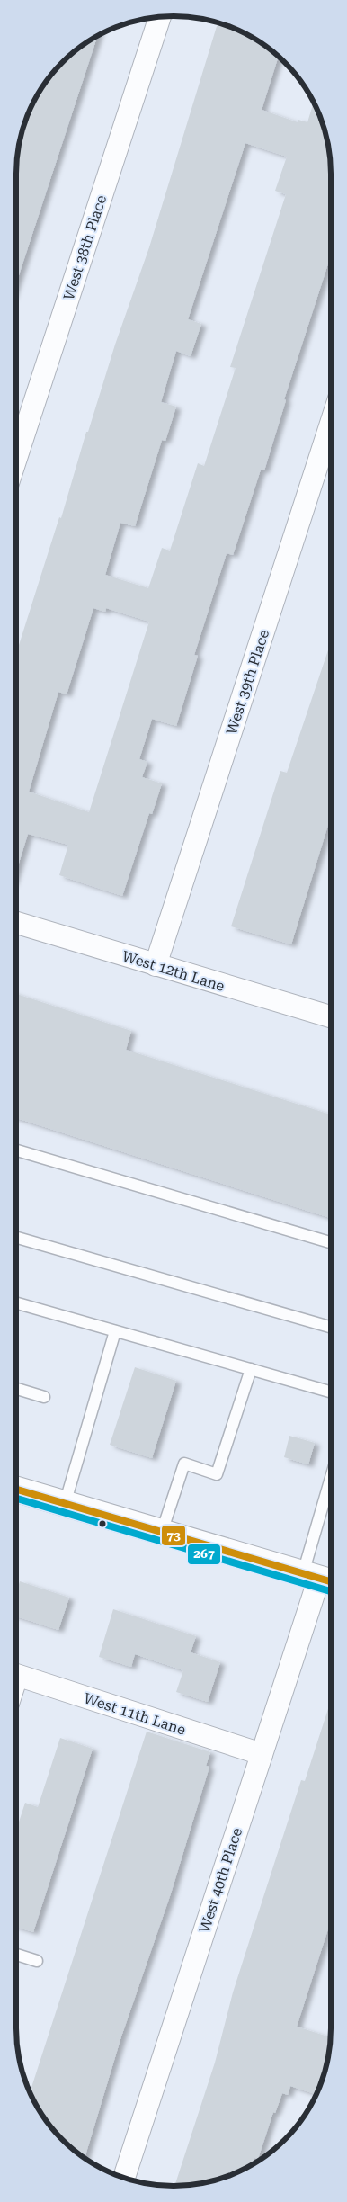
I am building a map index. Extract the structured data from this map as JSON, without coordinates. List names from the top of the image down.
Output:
{
  "streets": {
    "street": [
      "West 38th Place",
      "West 39th Place",
      "West 12th Lane",
      "West 11th Lane",
      "West 40th Place"
    ]
  },
  "crossings": [
    ["West 39th Place", "West 12th Lane"],
    ["West 11th Lane", "West 40th Place"]
  ],
  "lines": ["transit line 73", "transit line 267"]
}
